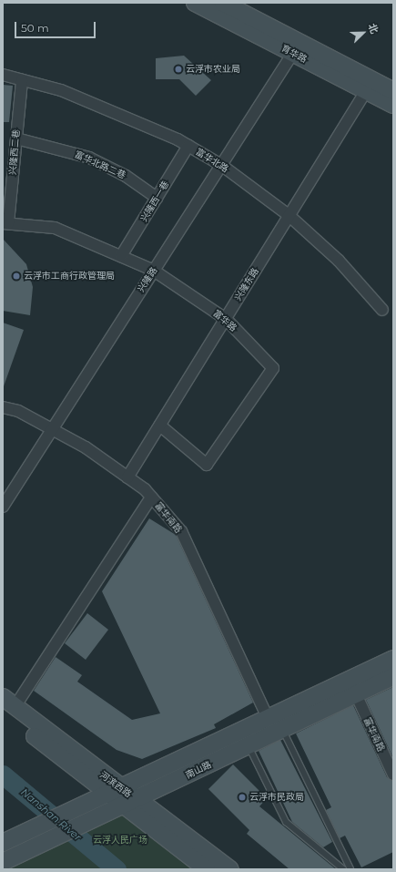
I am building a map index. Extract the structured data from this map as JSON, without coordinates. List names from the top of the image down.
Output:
{
  "streets": {
    "main road": ["育华路", "南山路", "河滨西路"],
    "street": [
      "兴隆西二巷",
      "富华北路",
      "富华北路二巷",
      "兴隆西一巷",
      "兴隆路",
      "兴隆东路",
      "富华路",
      "富华南路"
    ]
  },
  "crossings": [
    ["育华路", "兴隆路"],
    ["育华路", "兴隆东路"],
    ["兴隆西二巷", "富华北路"],
    ["兴隆西二巷", "富华北路二巷"],
    ["兴隆西二巷", "富华路"],
    ["富华北路", "兴隆西一巷"],
    ["富华北路", "兴隆路"],
    ["富华北路", "兴隆东路"],
    ["富华北路二巷", "兴隆西一巷"],
    ["兴隆西一巷", "富华路"],
    ["兴隆路", "富华路"],
    ["兴隆路", "富华南路"],
    ["兴隆东路", "富华路"],
    ["兴隆东路", "富华南路"],
    ["富华南路", "南山路"],
    ["南山路", "河滨西路"]
  ],
  "water": ["Nanshan River"],
  "parks": ["云浮人民广场"],
  "places": ["云浮市农业局", "云浮市工商行政管理局", "云浮市民政局"],
  "scale_bar": "50 m",
  "north": "top right"
}
